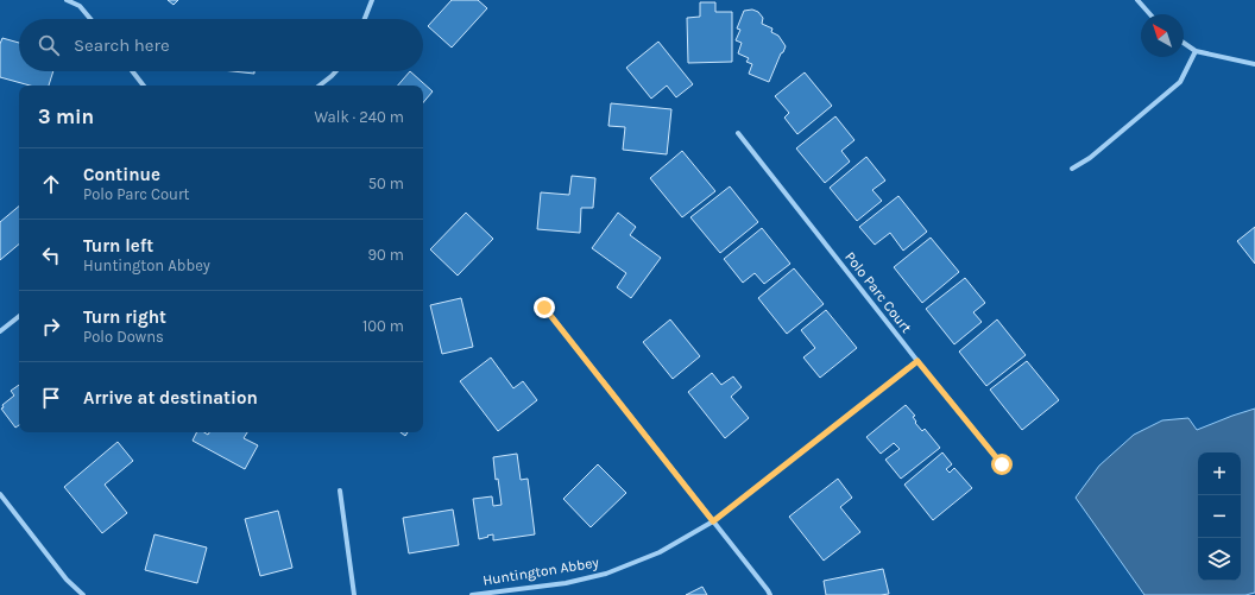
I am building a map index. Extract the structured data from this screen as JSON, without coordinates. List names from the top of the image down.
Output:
{
  "streets": {
    "street": ["Polo Parc Court", "Huntington Abbey"]
  },
  "crossings": [
    ["Polo Parc Court", "Huntington Abbey"]
  ],
  "north": "top left",
  "page": {
    "search": "Search here",
    "heading": ["3 min", "Walk · 240 m"],
    "list": [
      ["Continue", "Polo Parc Court", "50 m"],
      ["Turn left", "Huntington Abbey", "90 m"],
      ["Turn right", "Polo Downs", "100 m"],
      "Arrive at destination"
    ],
    "map_buttons": ["+", "−"]
  }
}
